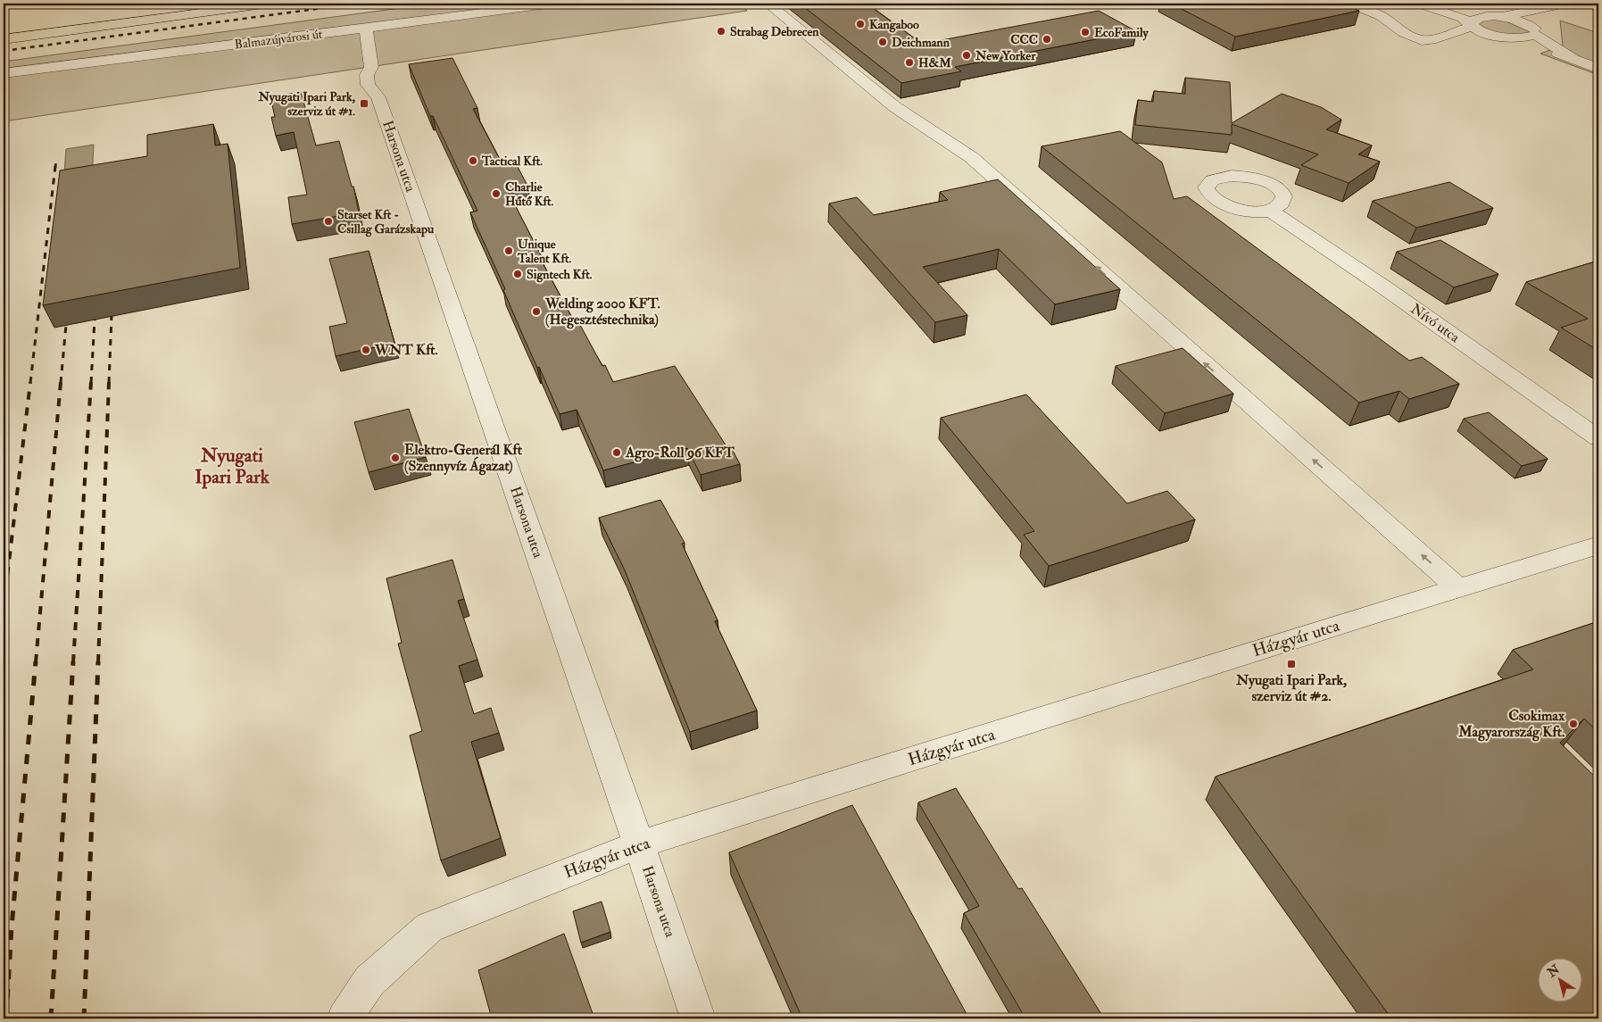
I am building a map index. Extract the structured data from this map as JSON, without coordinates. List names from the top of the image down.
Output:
{
  "streets": {
    "street": [
      "Balmazújvárosi út",
      "Harsona utca",
      "Nívó utca",
      "Házgyár utca"
    ]
  },
  "crossings": [
    ["Balmazújvárosi út", "Harsona utca"],
    ["Harsona utca", "Házgyár utca"]
  ],
  "districts": ["Nyugati Ipari Park"],
  "places": {
    "other": [
      "Kangaboo",
      "Strabag Debrecen",
      "EcoFamily",
      "CCC",
      "Deichmann",
      "New Yorker",
      "H&M",
      "Tactical Kft.",
      "Charlie Hűtő Kft.",
      "Starset Kft - Csillag Garázskapu",
      "Unique Talent Kft.",
      "Signtech Kft.",
      "Welding 2000 KFT. (Hegesztéstechnika)",
      "WNT Kft.",
      "Agro-Roll 96 KFT",
      "Elektro-Generál Kft (Szennyvíz Ágazat)",
      "Csokimax Magyarország Kft."
    ],
    "transit": ["Nyugati Ipari Park, szerviz út #1.", "Nyugati Ipari Park, szerviz út #2."]
  },
  "north": "top left"
}
